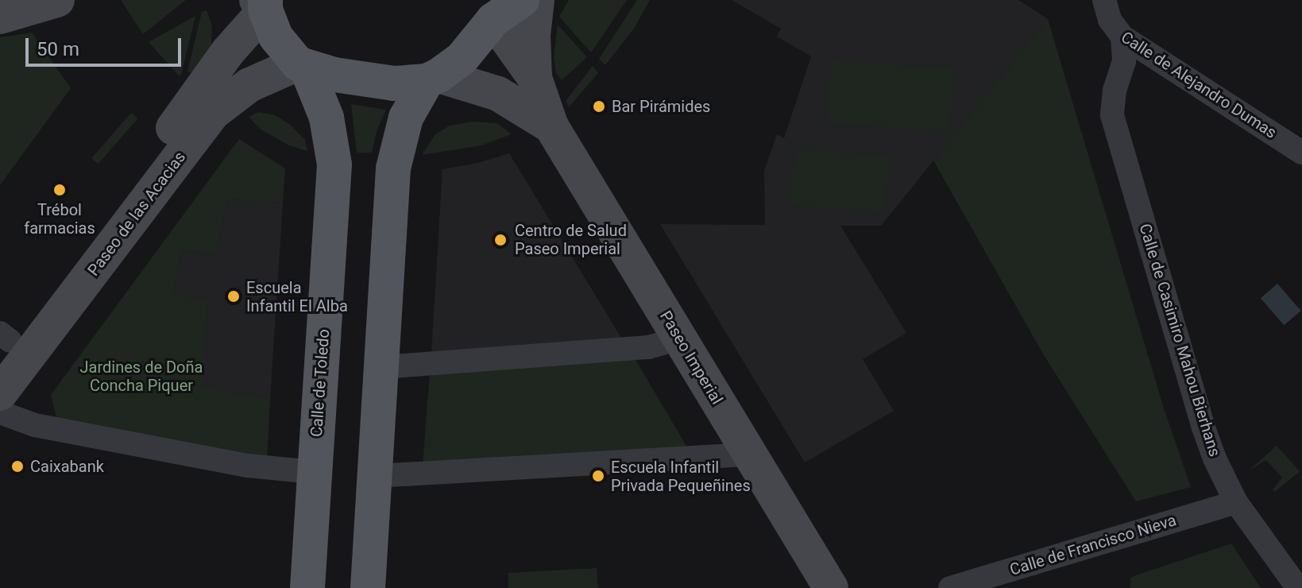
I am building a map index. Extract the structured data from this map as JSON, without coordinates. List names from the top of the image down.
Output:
{
  "streets": {
    "main road": ["Paseo de las Acacias", "Paseo Imperial", "Calle de Toledo"],
    "street": ["Calle de Alejandro Dumas", "Calle de Casimiro Mahou Bierhans", "Calle de Francisco Nieva"]
  },
  "crossings": [
    ["Calle de Alejandro Dumas", "Calle de Casimiro Mahou Bierhans"],
    ["Paseo de las Acacias", "Calle de Toledo"],
    ["Calle de Casimiro Mahou Bierhans", "Calle de Francisco Nieva"]
  ],
  "parks": ["Jardines de Doña Concha Piquer"],
  "places": [
    "Bar Pirámides",
    "Trébol farmacias",
    "Centro de Salud Paseo Imperial",
    "Escuela Infantil El Alba",
    "Caixabank",
    "Escuela Infantil Privada Pequeñines"
  ],
  "scale_bar": "50 m"
}
